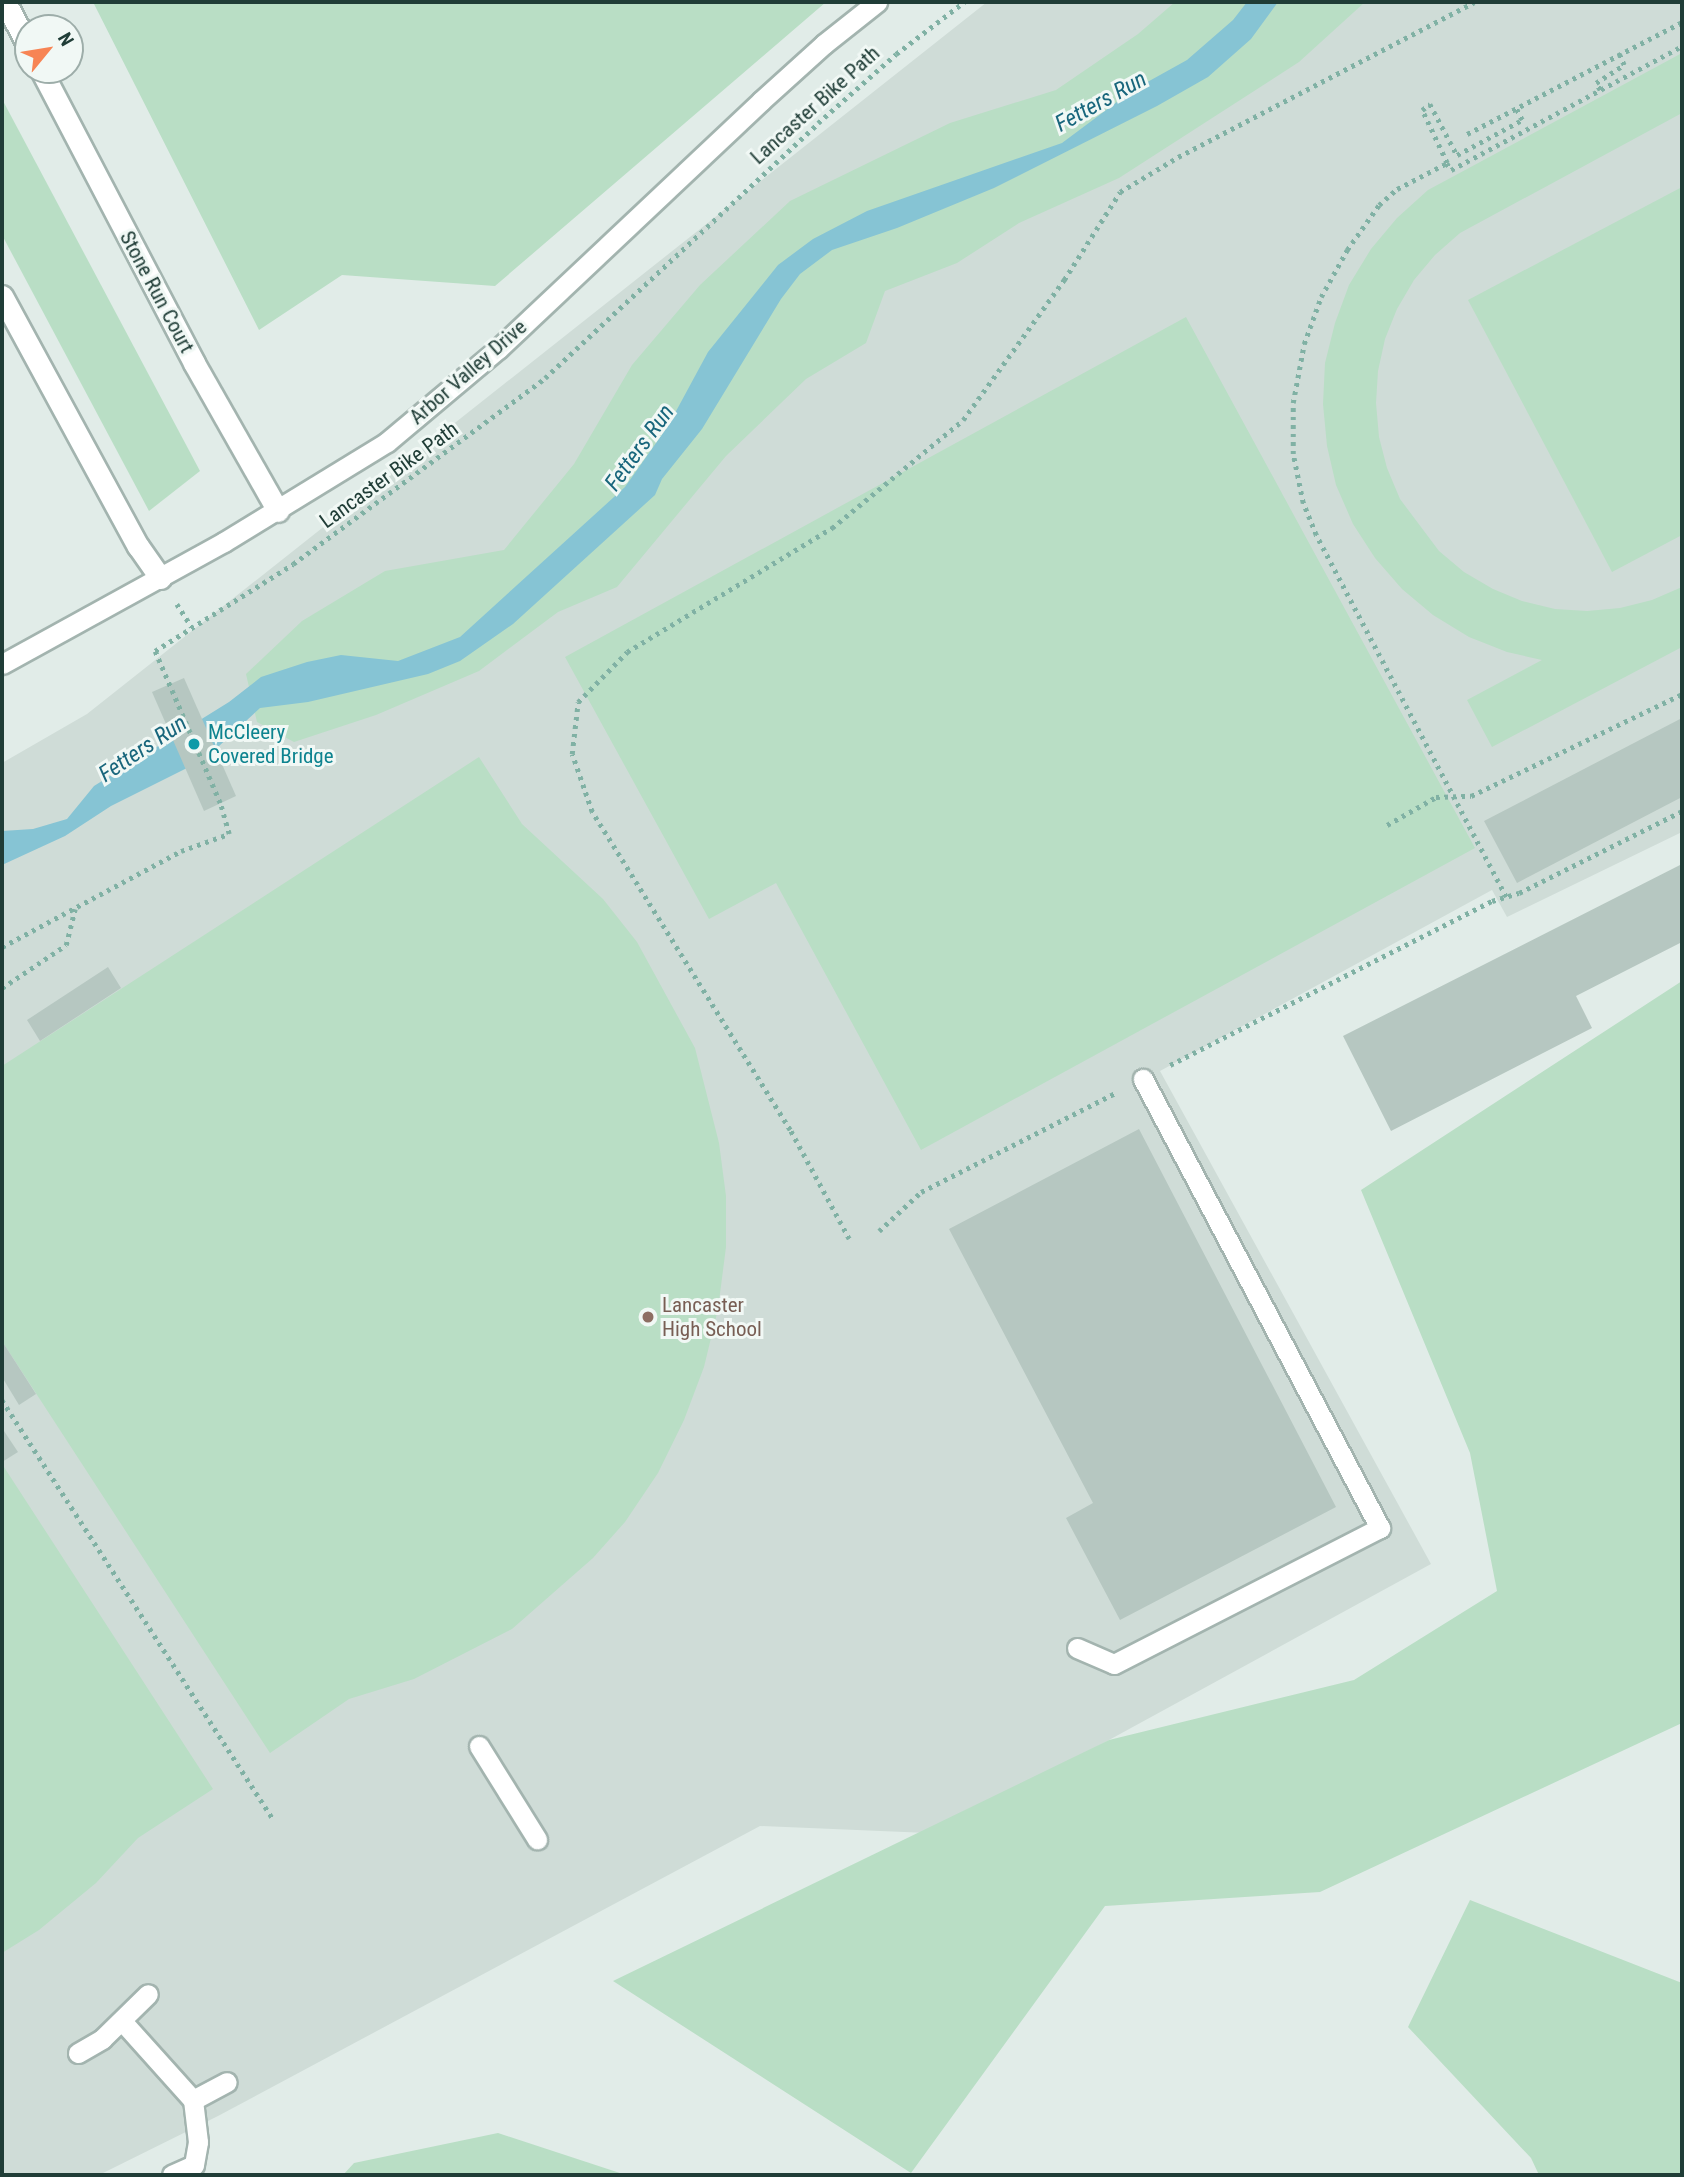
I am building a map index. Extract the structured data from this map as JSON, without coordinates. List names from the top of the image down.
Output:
{
  "streets": {
    "street": ["Stone Run Court"],
    "lane": ["Arbor Valley Drive"],
    "path": ["Lancaster Bike Path"]
  },
  "crossings": [
    ["Stone Run Court", "Arbor Valley Drive"]
  ],
  "water": ["Fetters Run"],
  "places": ["McCleery Covered Bridge", "Lancaster High School"],
  "north": "top right"
}
